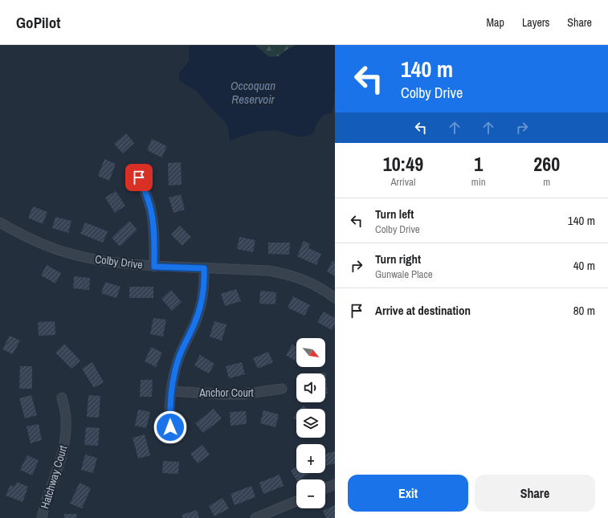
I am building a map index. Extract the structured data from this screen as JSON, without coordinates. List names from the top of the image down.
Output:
{
  "streets": {
    "street": ["Colby Drive", "Anchor Court", "Hatchway Court"]
  },
  "water": ["Occoquan Reservoir"],
  "north": "bottom right",
  "page": {
    "header": "GoPilot",
    "nav": ["Map", "Layers", "Share"],
    "turn": ["140 m", "Colby Drive"],
    "eta": [
      "10:49",
      "Arrival",
      "1",
      "min",
      "260",
      "m"
    ],
    "list": [
      {
        "name": "Turn left",
        "note": "Colby Drive",
        "value": "140 m"
      },
      {
        "name": "Turn right",
        "note": "Gunwale Place",
        "value": "40 m"
      },
      {
        "name": "Arrive at destination",
        "value": "80 m"
      }
    ],
    "map_buttons": ["+", "−"],
    "buttons": ["Exit", "Share"]
  }
}
